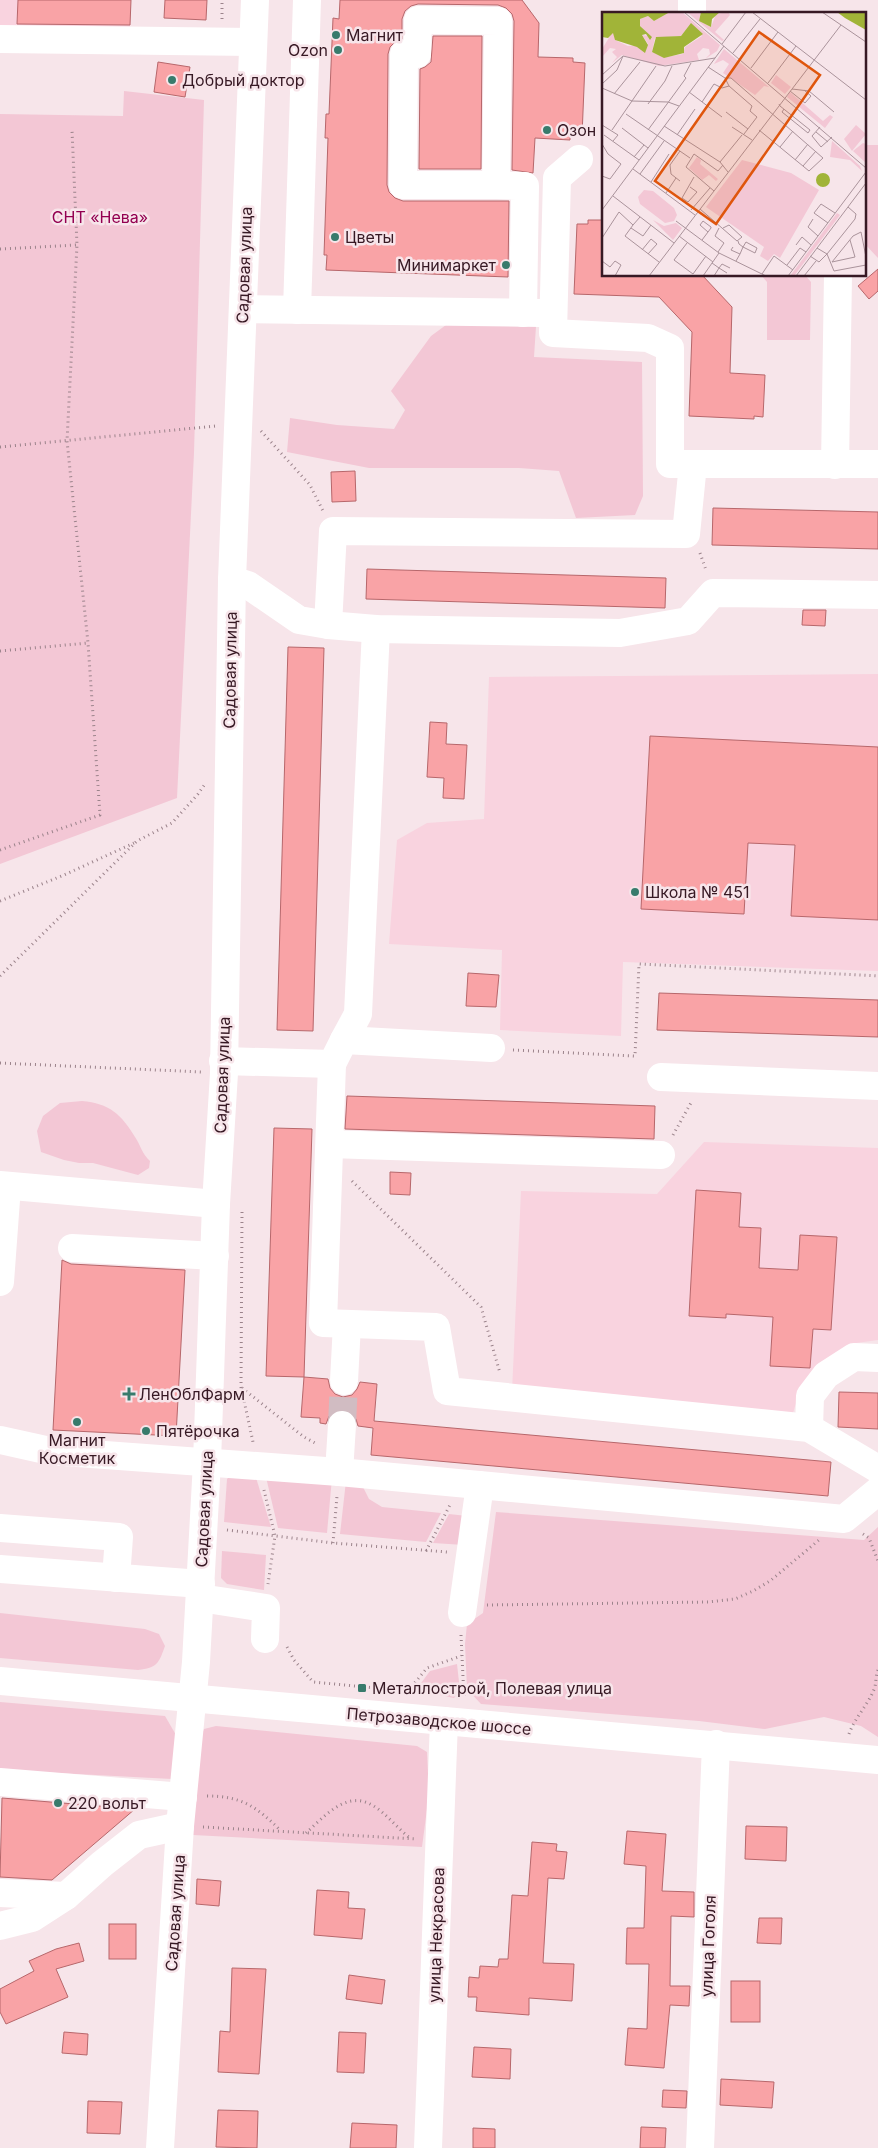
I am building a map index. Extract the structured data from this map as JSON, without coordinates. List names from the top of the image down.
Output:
{
  "streets": {
    "street": [
      "Садовая улица",
      "Петрозаводское шоссе",
      "улица Некрасова",
      "улица Гоголя"
    ]
  },
  "crossings": [
    ["Садовая улица", "Петрозаводское шоссе"],
    ["Петрозаводское шоссе", "улица Некрасова"],
    ["Петрозаводское шоссе", "улица Гоголя"]
  ],
  "parks": ["СНТ «Нева»"],
  "places": {
    "other": [
      "Магнит",
      "Ozon",
      "Добрый доктор",
      "Озон",
      "Цветы",
      "Минимаркет",
      "Школа № 451",
      "Магнит Косметик",
      "Пятёрочка",
      "220 вольт"
    ],
    "health": ["ЛенОблФарм"],
    "transit": ["Металлострой, Полевая улица"]
  }
}
